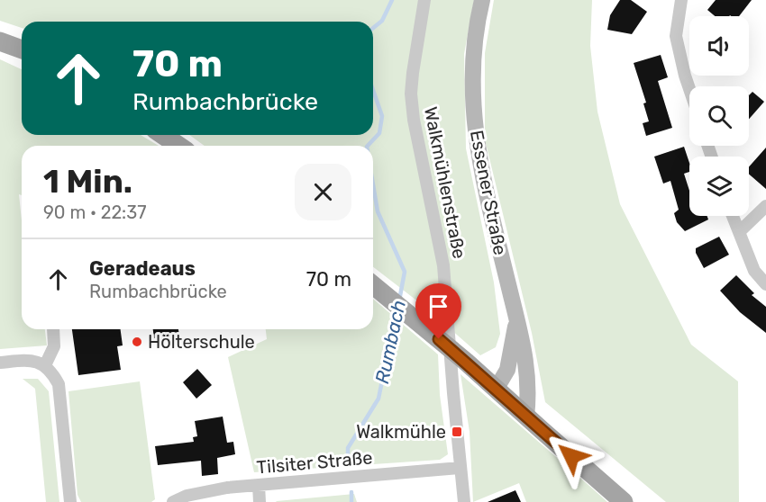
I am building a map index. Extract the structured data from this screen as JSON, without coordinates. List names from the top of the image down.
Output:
{
  "streets": {
    "main road": ["Essener Straße"],
    "street": ["Walkmühlenstraße", "Tilsiter Straße"]
  },
  "crossings": [
    ["Walkmühlenstraße", "Tilsiter Straße"]
  ],
  "water": ["Rumbach"],
  "places": {
    "other": ["Hölterschule"],
    "transit": ["Walkmühle"]
  },
  "page": {
    "turn": ["70 m", "Rumbachbrücke"],
    "heading": ["1 Min.", "90 m · 22:37"],
    "list": [
      {
        "name": "Geradeaus",
        "note": "Rumbachbrücke",
        "value": "70 m"
      }
    ]
  }
}
